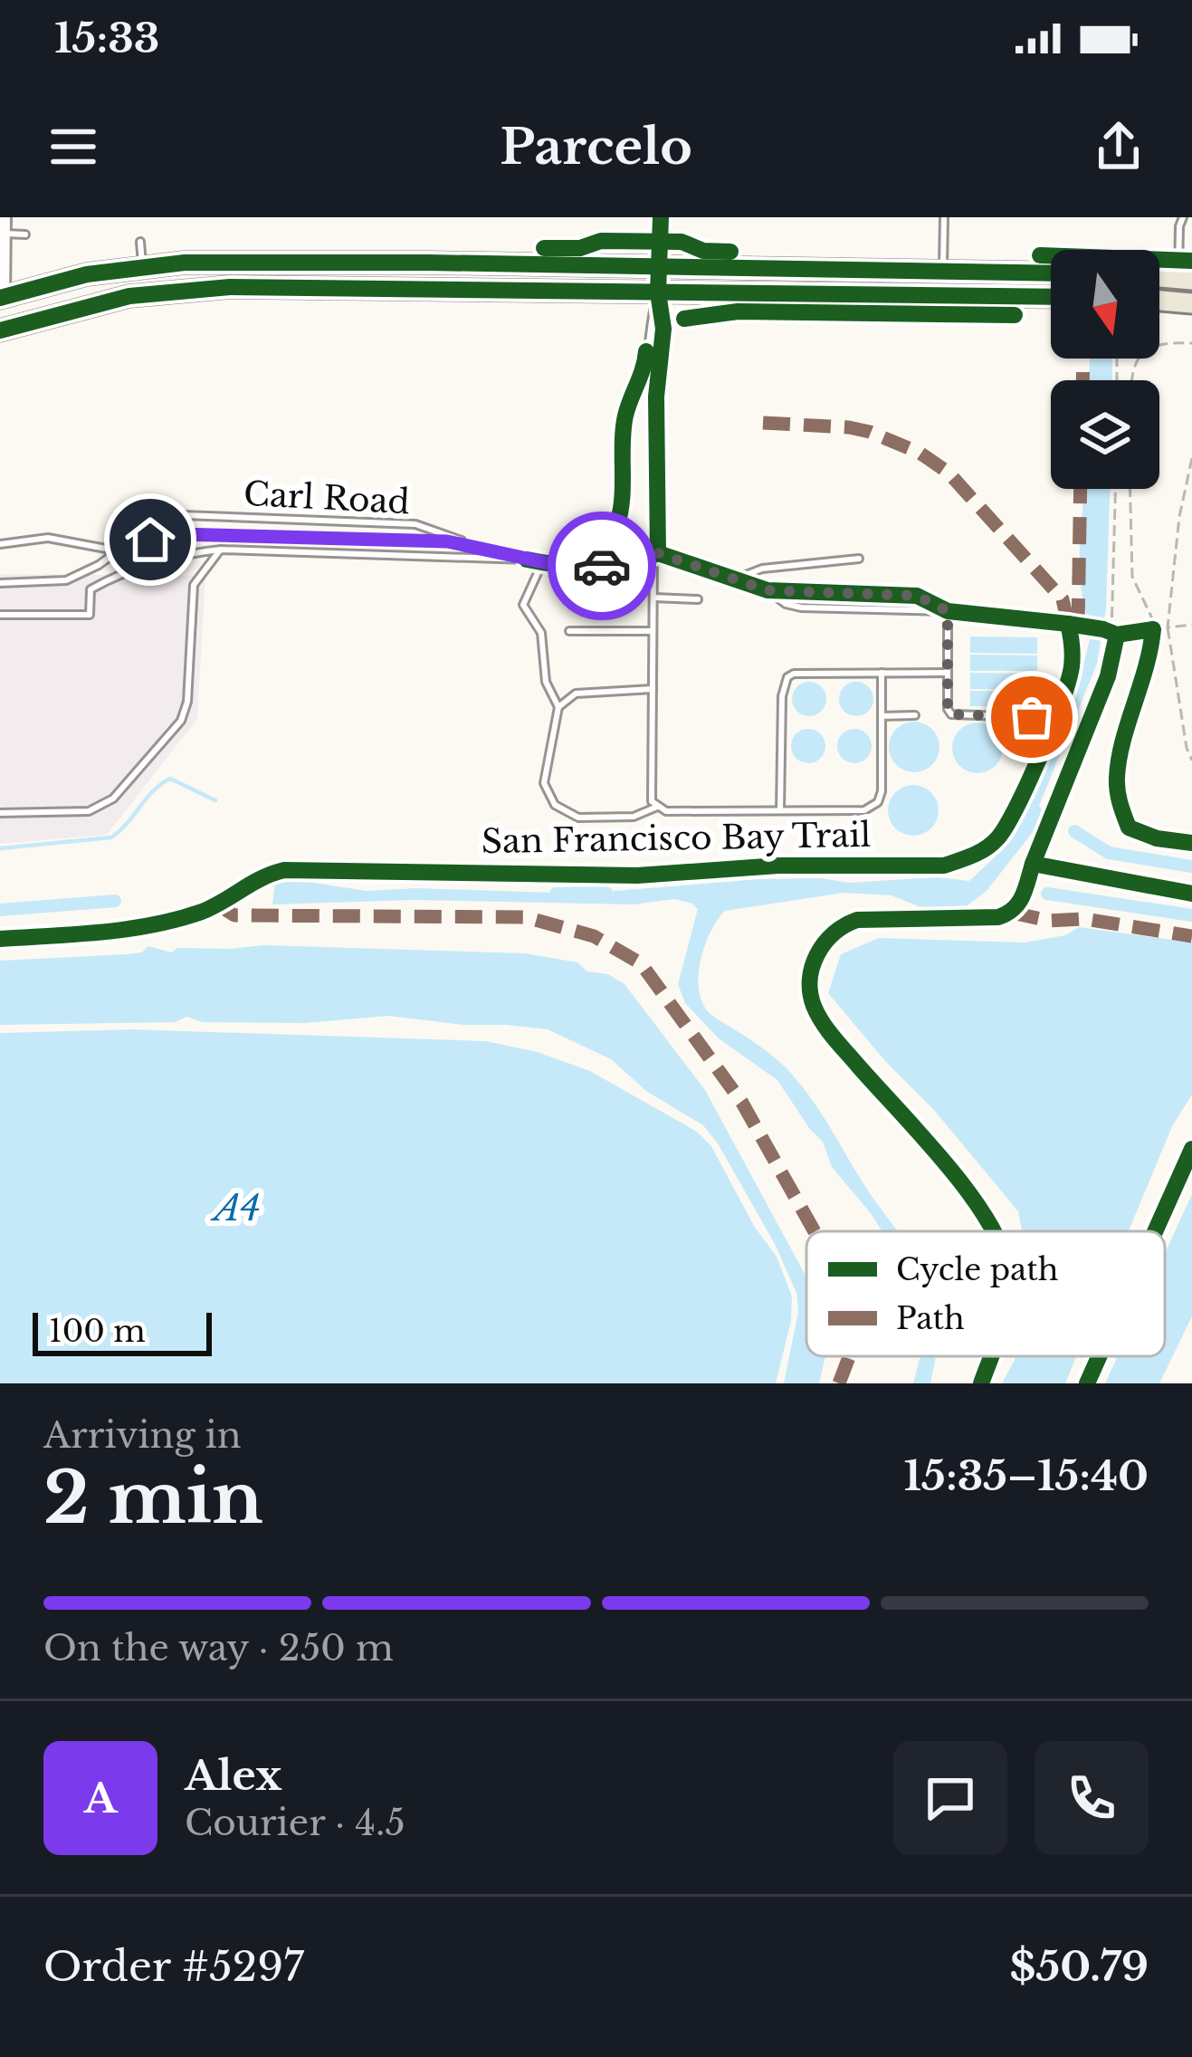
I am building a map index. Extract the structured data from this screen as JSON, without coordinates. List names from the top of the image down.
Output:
{
  "streets": {
    "lane": ["Carl Road"],
    "cycle path": ["San Francisco Bay Trail"]
  },
  "water": ["A4"],
  "legend": ["Cycle path", "Path"],
  "scale_bar": "100 m",
  "north": "bottom",
  "page": {
    "status": "15:33",
    "header": "Parcelo",
    "scale": "100 m",
    "heading": ["2 min", "Arriving in", "15:35–15:40"],
    "panel": [
      "Alex",
      "Courier · 4.5",
      "Order #5297",
      "$50.79"
    ],
    "bar": "On the way · 250 m",
    "round": "A"
  }
}
